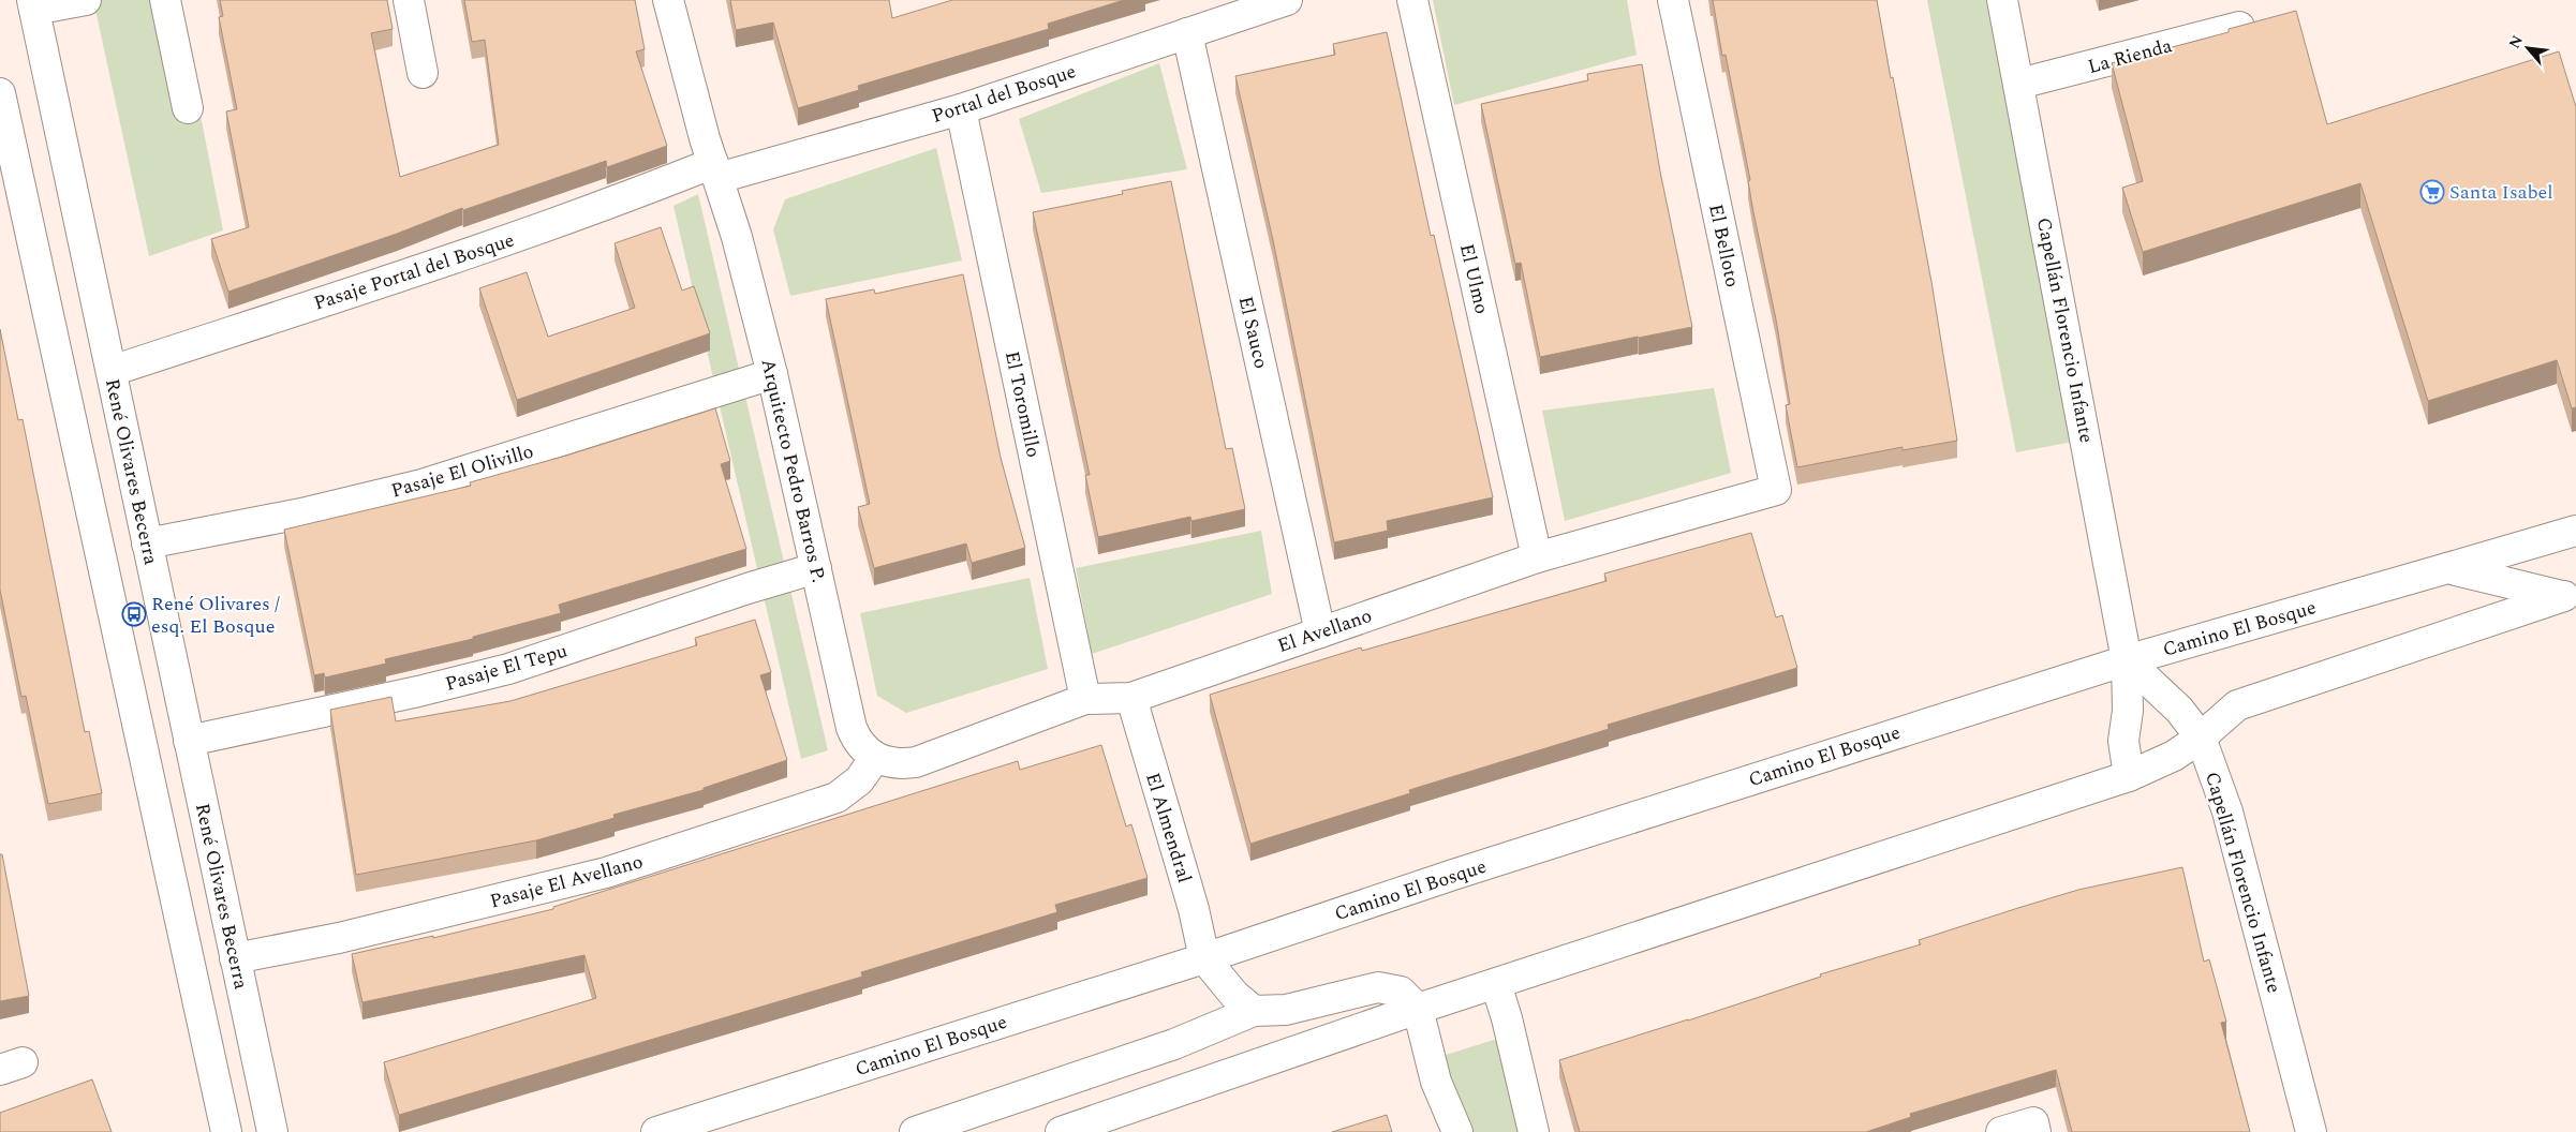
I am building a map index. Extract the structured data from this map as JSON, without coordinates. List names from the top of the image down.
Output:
{
  "streets": {
    "street": [
      "La Rienda",
      "Portal del Bosque",
      "El Belloto",
      "Pasaje Portal del Bosque",
      "El Ulmo",
      "Capellán Florencio Infante",
      "El Sauco",
      "El Toromillo",
      "Pasaje El Olivillo",
      "Arquitecto Pedro Barros P.",
      "René Olivares Becerra",
      "Camino El Bosque",
      "El Avellano",
      "Pasaje El Tepu",
      "El Almendral",
      "Pasaje El Avellano"
    ]
  },
  "crossings": [
    ["La Rienda", "Capellán Florencio Infante"],
    ["Portal del Bosque", "Pasaje Portal del Bosque"],
    ["Portal del Bosque", "El Sauco"],
    ["Portal del Bosque", "El Toromillo"],
    ["Portal del Bosque", "Arquitecto Pedro Barros P."],
    ["El Belloto", "El Avellano"],
    ["Pasaje Portal del Bosque", "Arquitecto Pedro Barros P."],
    ["Pasaje Portal del Bosque", "René Olivares Becerra"],
    ["El Ulmo", "El Avellano"],
    ["Capellán Florencio Infante", "Camino El Bosque"],
    ["El Sauco", "El Avellano"],
    ["El Toromillo", "El Avellano"],
    ["Pasaje El Olivillo", "Arquitecto Pedro Barros P."],
    ["Pasaje El Olivillo", "René Olivares Becerra"],
    ["Arquitecto Pedro Barros P.", "El Avellano"],
    ["Arquitecto Pedro Barros P.", "Pasaje El Tepu"],
    ["Arquitecto Pedro Barros P.", "Pasaje El Avellano"],
    ["René Olivares Becerra", "Pasaje El Tepu"],
    ["René Olivares Becerra", "Pasaje El Avellano"],
    ["Camino El Bosque", "El Almendral"],
    ["El Avellano", "El Almendral"],
    ["El Avellano", "Pasaje El Avellano"]
  ],
  "places": {
    "supermarket": ["Santa Isabel"],
    "bus stop": ["René Olivares / esq. El Bosque"]
  },
  "north": "top left"
}
